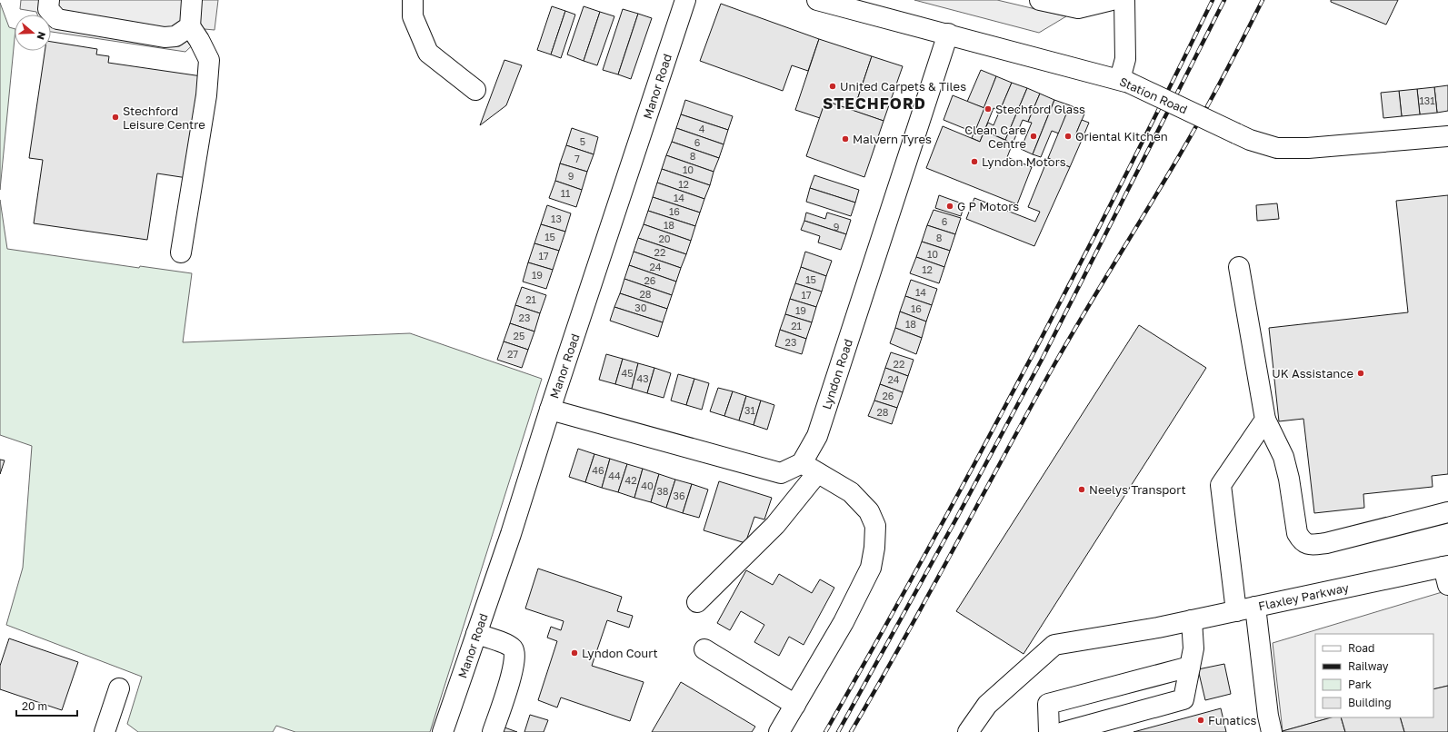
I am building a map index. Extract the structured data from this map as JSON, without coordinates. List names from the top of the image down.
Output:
{
  "streets": {
    "street": [
      "Manor Road",
      "Station Road",
      "Lyndon Road",
      "Flaxley Parkway"
    ]
  },
  "crossings": [
    ["Station Road", "Lyndon Road"]
  ],
  "districts": ["STECHFORD"],
  "places": [
    "United Carpets & Tiles",
    "Stechford Glass",
    "Stechford Leisure Centre",
    "Clean Care Centre",
    "Oriental Kitchen",
    "Malvern Tyres",
    "Lyndon Motors",
    "G P Motors",
    "UK Assistance",
    "Neelys Transport",
    "Lyndon Court",
    "Funatics"
  ],
  "house_numbers": [
    "131",
    "4",
    "5",
    "6",
    "8",
    "7",
    "10",
    "9",
    "12",
    "11",
    "14",
    "16",
    "13",
    "6",
    "18",
    "9",
    "15",
    "8",
    "20",
    "22",
    "10",
    "17",
    "24",
    "12",
    "19",
    "15",
    "26",
    "14",
    "28",
    "17",
    "21",
    "30",
    "16",
    "19",
    "23",
    "18",
    "21",
    "25",
    "23",
    "27",
    "22",
    "45",
    "43",
    "24",
    "26",
    "31",
    "28",
    "46",
    "44",
    "42",
    "40",
    "38",
    "36"
  ],
  "legend": [
    "Road",
    "Railway",
    "Park",
    "Building"
  ],
  "scale_bar": "20 m",
  "north": "right"
}
